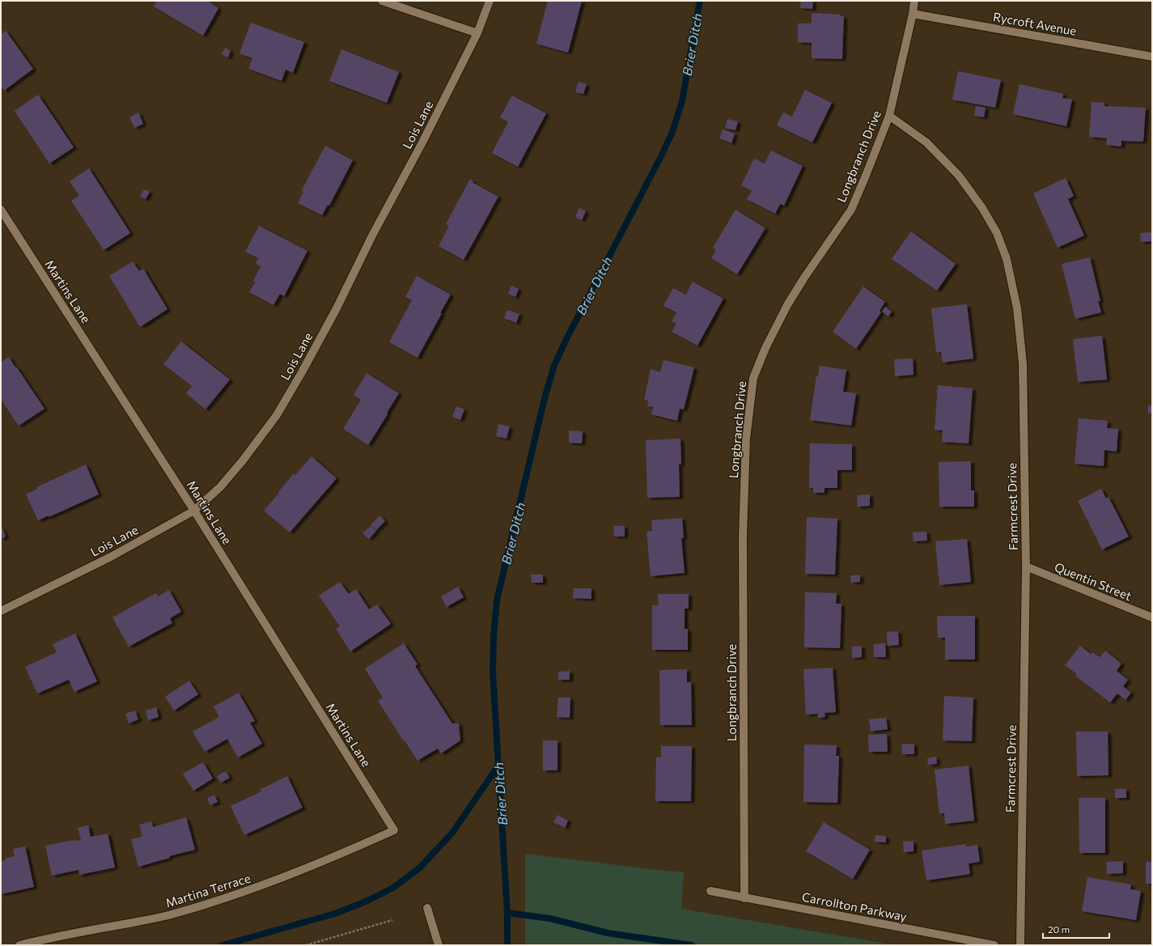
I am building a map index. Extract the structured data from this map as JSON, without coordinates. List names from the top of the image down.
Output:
{
  "streets": {
    "street": [
      "Rycroft Avenue",
      "Lois Lane",
      "Longbranch Drive",
      "Martins Lane",
      "Farmcrest Drive",
      "Quentin Street",
      "Martina Terrace",
      "Carrollton Parkway"
    ]
  },
  "crossings": [
    ["Rycroft Avenue", "Longbranch Drive"],
    ["Lois Lane", "Martins Lane"],
    ["Longbranch Drive", "Farmcrest Drive"],
    ["Longbranch Drive", "Carrollton Parkway"],
    ["Martins Lane", "Martina Terrace"],
    ["Farmcrest Drive", "Quentin Street"]
  ],
  "water": ["Brier Ditch"],
  "scale_bar": "20 m"
}
